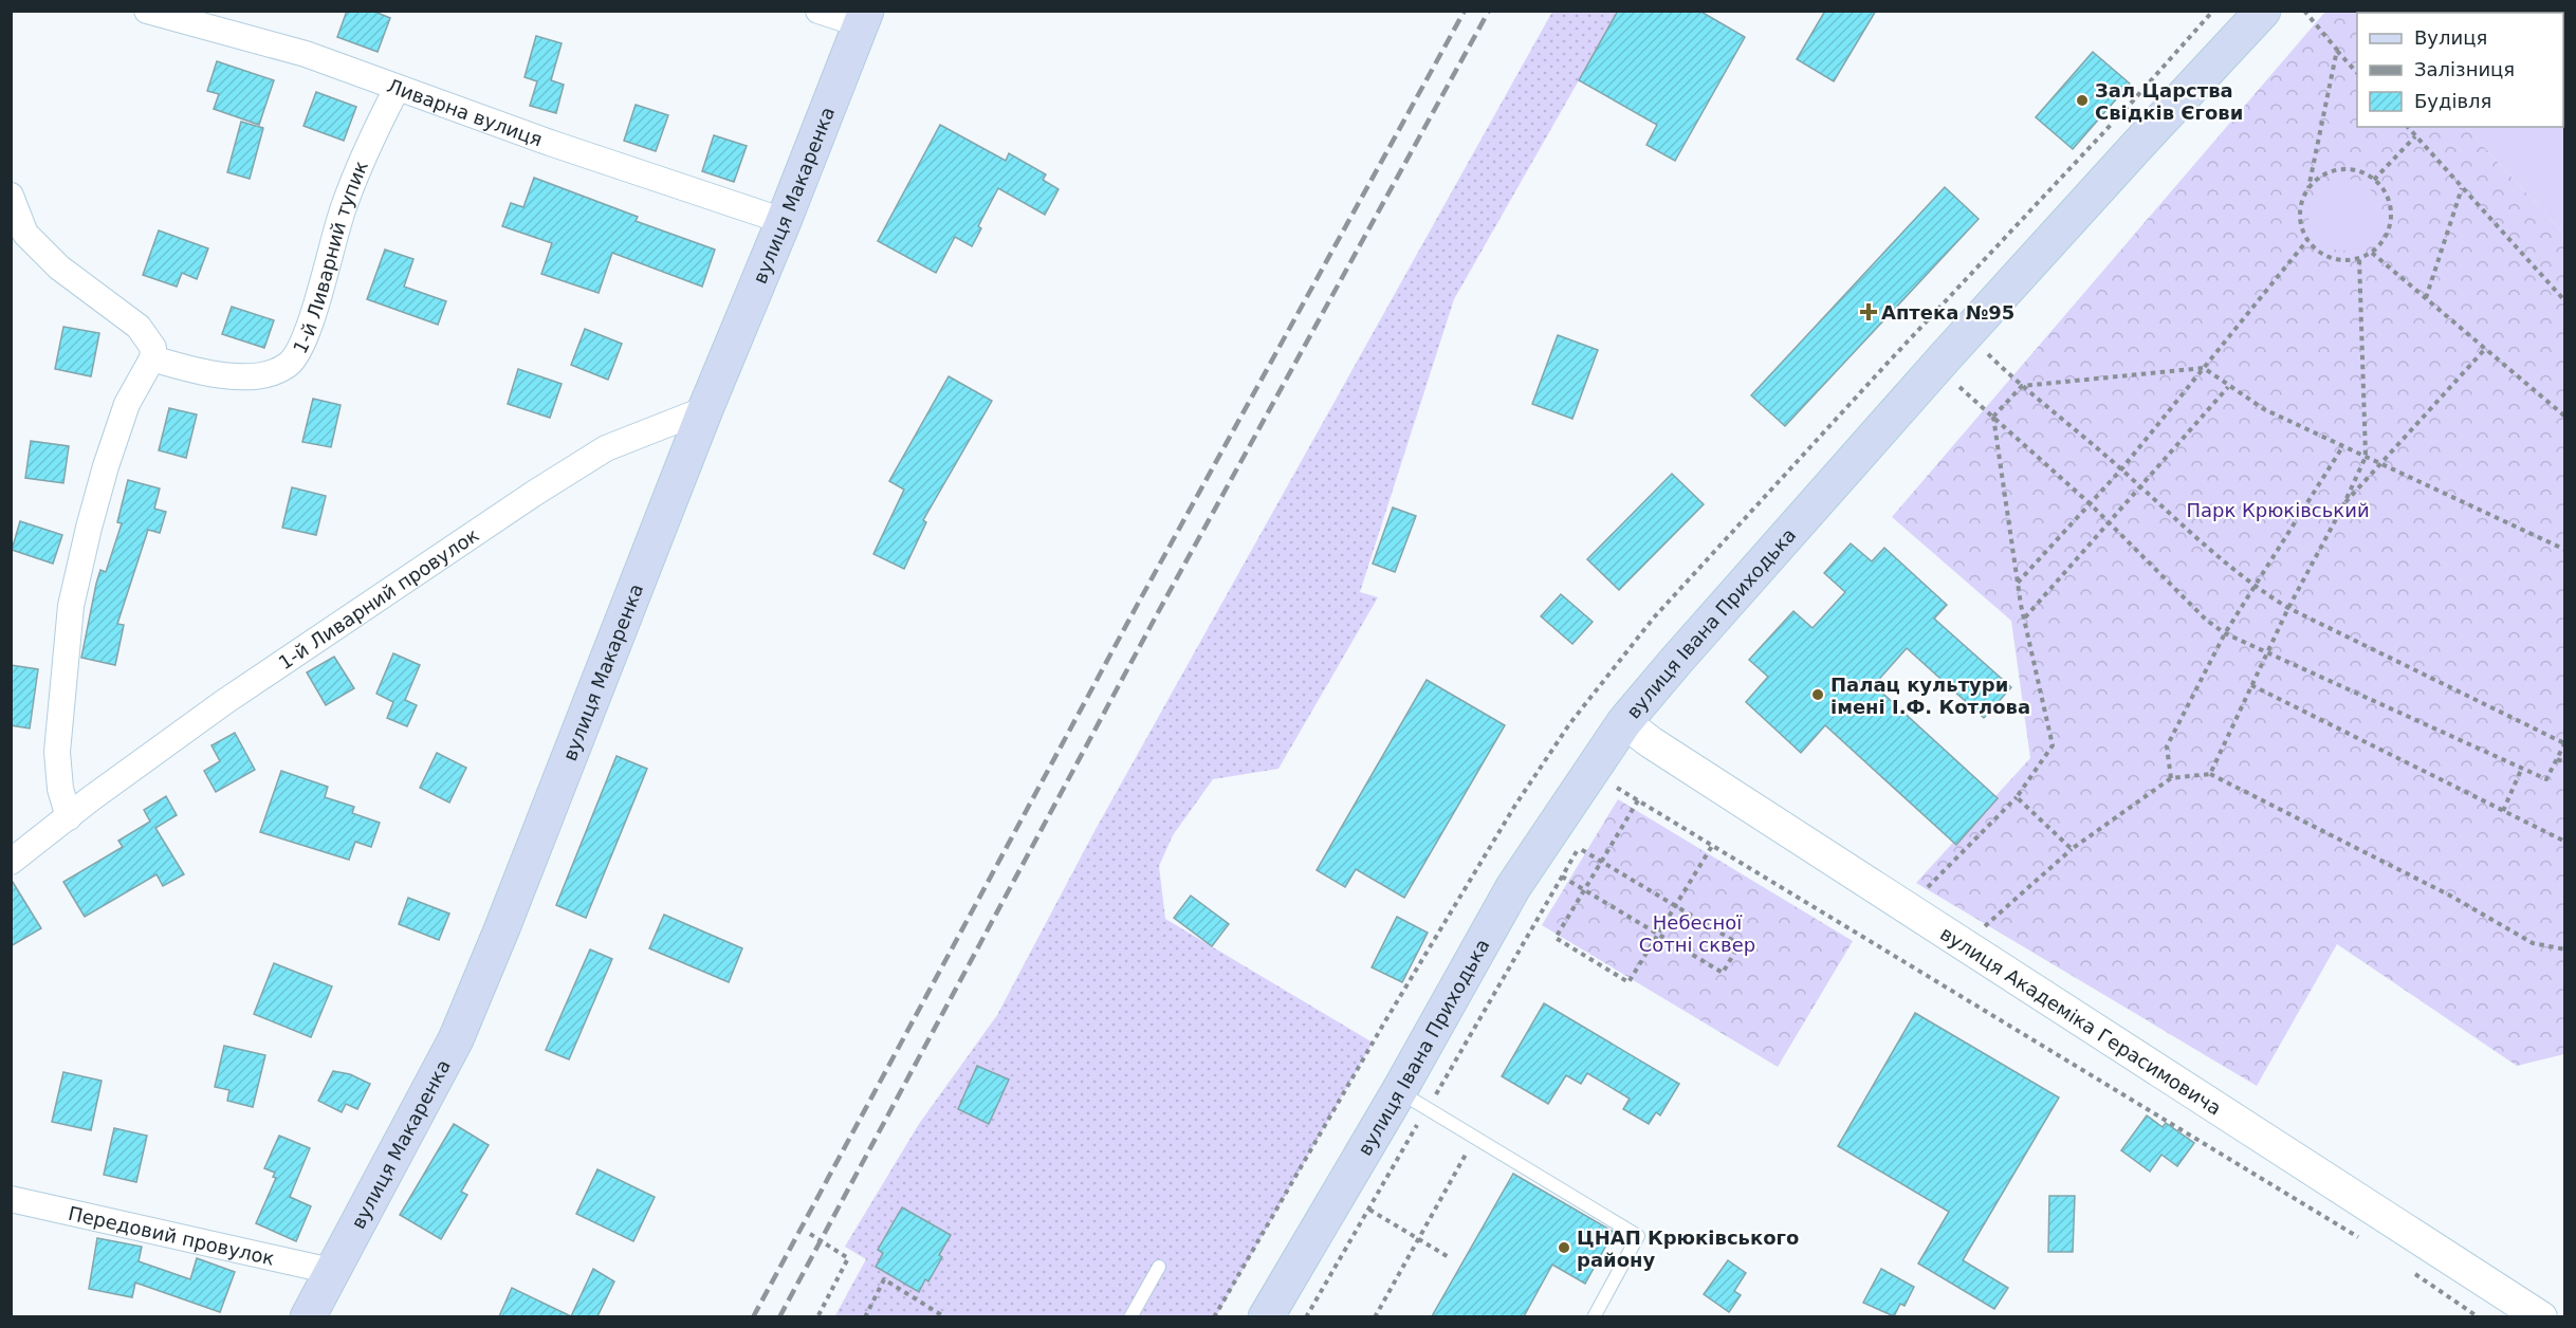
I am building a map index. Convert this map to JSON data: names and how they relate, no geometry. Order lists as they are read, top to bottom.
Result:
{
  "streets": {
    "main road": ["вулиця Макаренка", "вулиця Івана Приходька"],
    "street": [
      "Ливарна вулиця",
      "1-й Ливарний тупик",
      "1-й Ливарний провулок",
      "вулиця Академіка Герасимовича",
      "Передовий провулок"
    ]
  },
  "crossings": [
    ["Ливарна вулиця", "вулиця Макаренка"],
    ["Ливарна вулиця", "1-й Ливарний тупик"],
    ["вулиця Макаренка", "1-й Ливарний провулок"],
    ["вулиця Макаренка", "Передовий провулок"],
    ["вулиця Івана Приходька", "вулиця Академіка Герасимовича"]
  ],
  "parks": ["Парк Крюківський", "Небесної Сотні сквер"],
  "places": {
    "other": ["Зал Царства Свідків Єгови", "Палац культури імені І.Ф. Котлова", "ЦНАП Крюківського району"],
    "health": ["Аптека №95"]
  },
  "legend": ["Вулиця", "Залізниця", "Будівля"]
}
